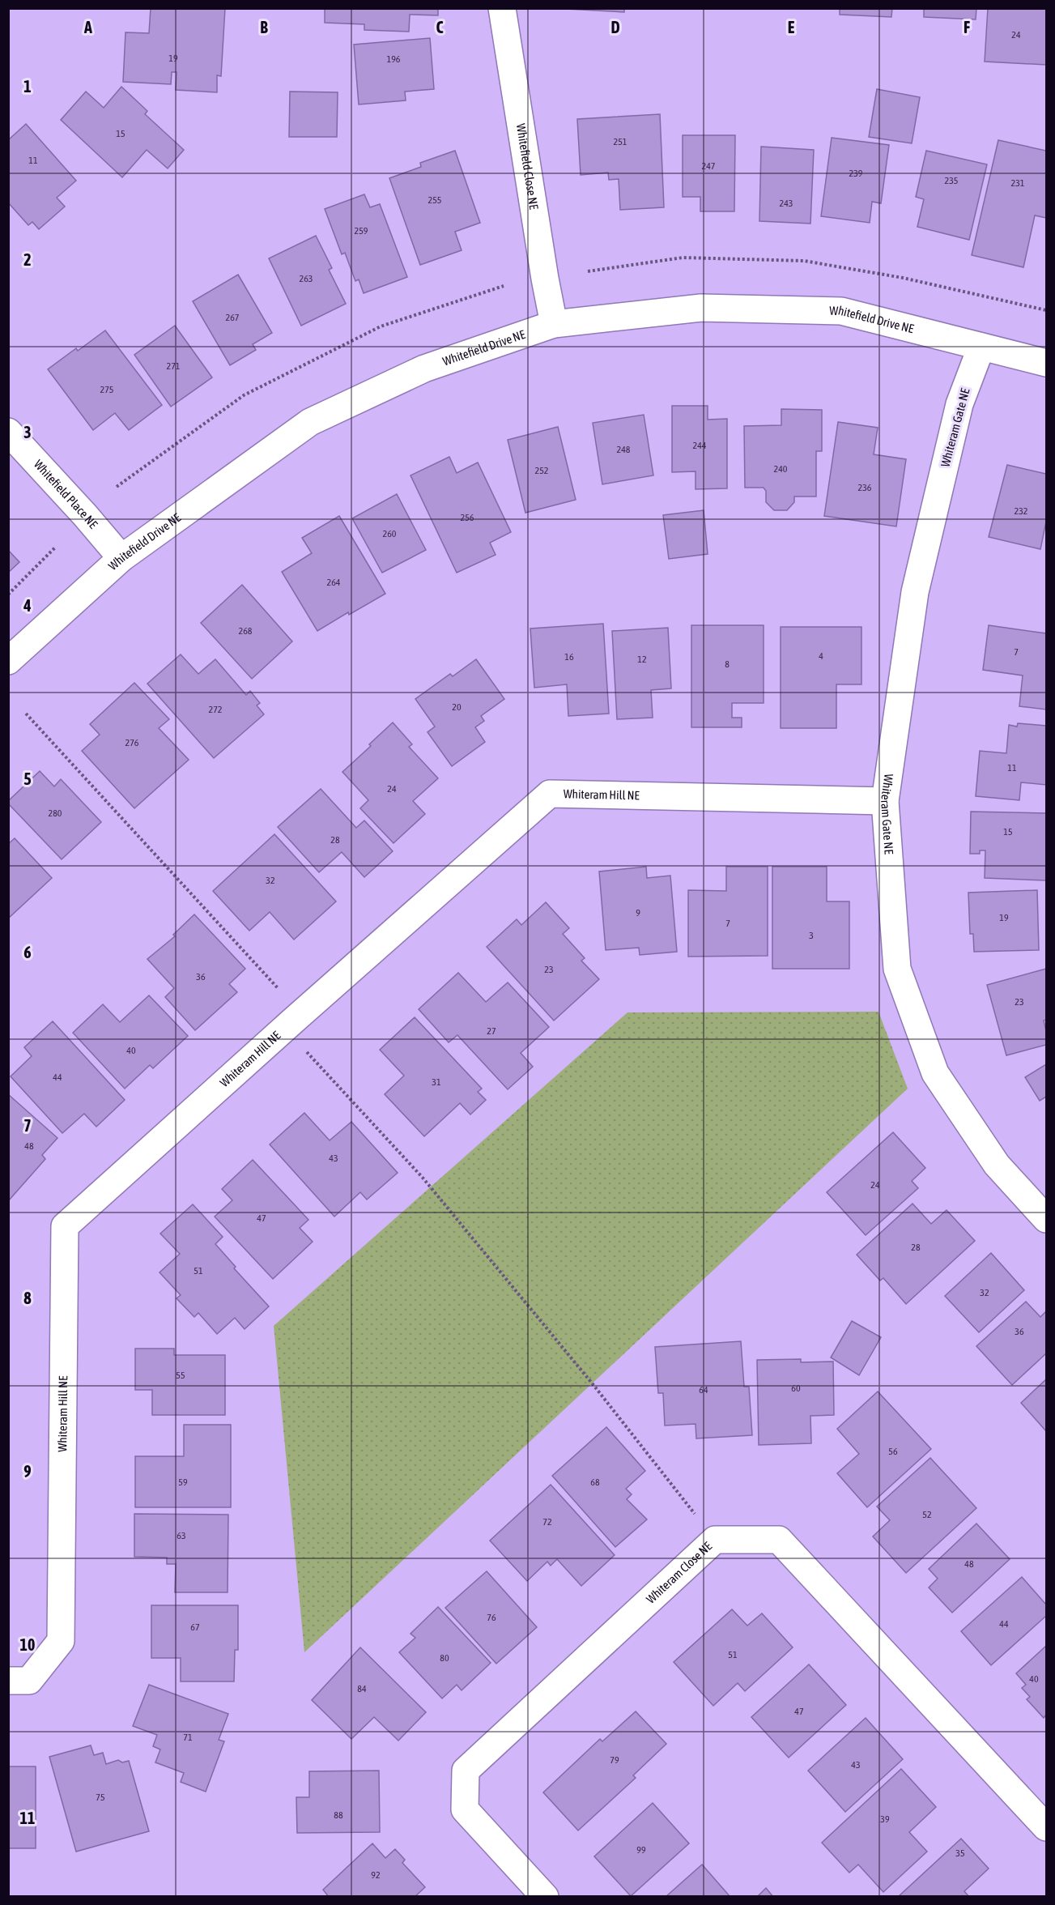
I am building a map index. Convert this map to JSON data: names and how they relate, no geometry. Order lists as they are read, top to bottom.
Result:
{
  "streets": {
    "street": [
      "Whitefield Close NE",
      "Whitefield Drive NE",
      "Whiteram Gate NE",
      "Whitefield Place NE",
      "Whiteram Hill NE",
      "Whiteram Close NE"
    ]
  },
  "crossings": [
    ["Whitefield Close NE", "Whitefield Drive NE"],
    ["Whitefield Drive NE", "Whiteram Gate NE"],
    ["Whitefield Drive NE", "Whitefield Place NE"],
    ["Whiteram Gate NE", "Whiteram Hill NE"]
  ],
  "house_numbers": [
    "24",
    "19",
    "196",
    "15",
    "251",
    "11",
    "247",
    "239",
    "235",
    "231",
    "255",
    "243",
    "259",
    "263",
    "267",
    "271",
    "275",
    "244",
    "248",
    "240",
    "252",
    "236",
    "232",
    "256",
    "260",
    "264",
    "268",
    "7",
    "4",
    "16",
    "12",
    "8",
    "20",
    "272",
    "276",
    "11",
    "24",
    "280",
    "15",
    "28",
    "32",
    "9",
    "19",
    "7",
    "3",
    "23",
    "36",
    "23",
    "27",
    "40",
    "44",
    "31",
    "48",
    "43",
    "24",
    "47",
    "28",
    "51",
    "32",
    "36",
    "55",
    "60",
    "64",
    "56",
    "59",
    "68",
    "52",
    "72",
    "63",
    "48",
    "76",
    "44",
    "67",
    "51",
    "80",
    "40",
    "84",
    "47",
    "71",
    "79",
    "43",
    "75",
    "88",
    "39",
    "99",
    "35",
    "92"
  ],
  "grid": {
    "columns": [
      "A",
      "B",
      "C",
      "D",
      "E",
      "F"
    ],
    "rows": [
      "1",
      "2",
      "3",
      "4",
      "5",
      "6",
      "7",
      "8",
      "9",
      "10",
      "11"
    ]
  }
}
